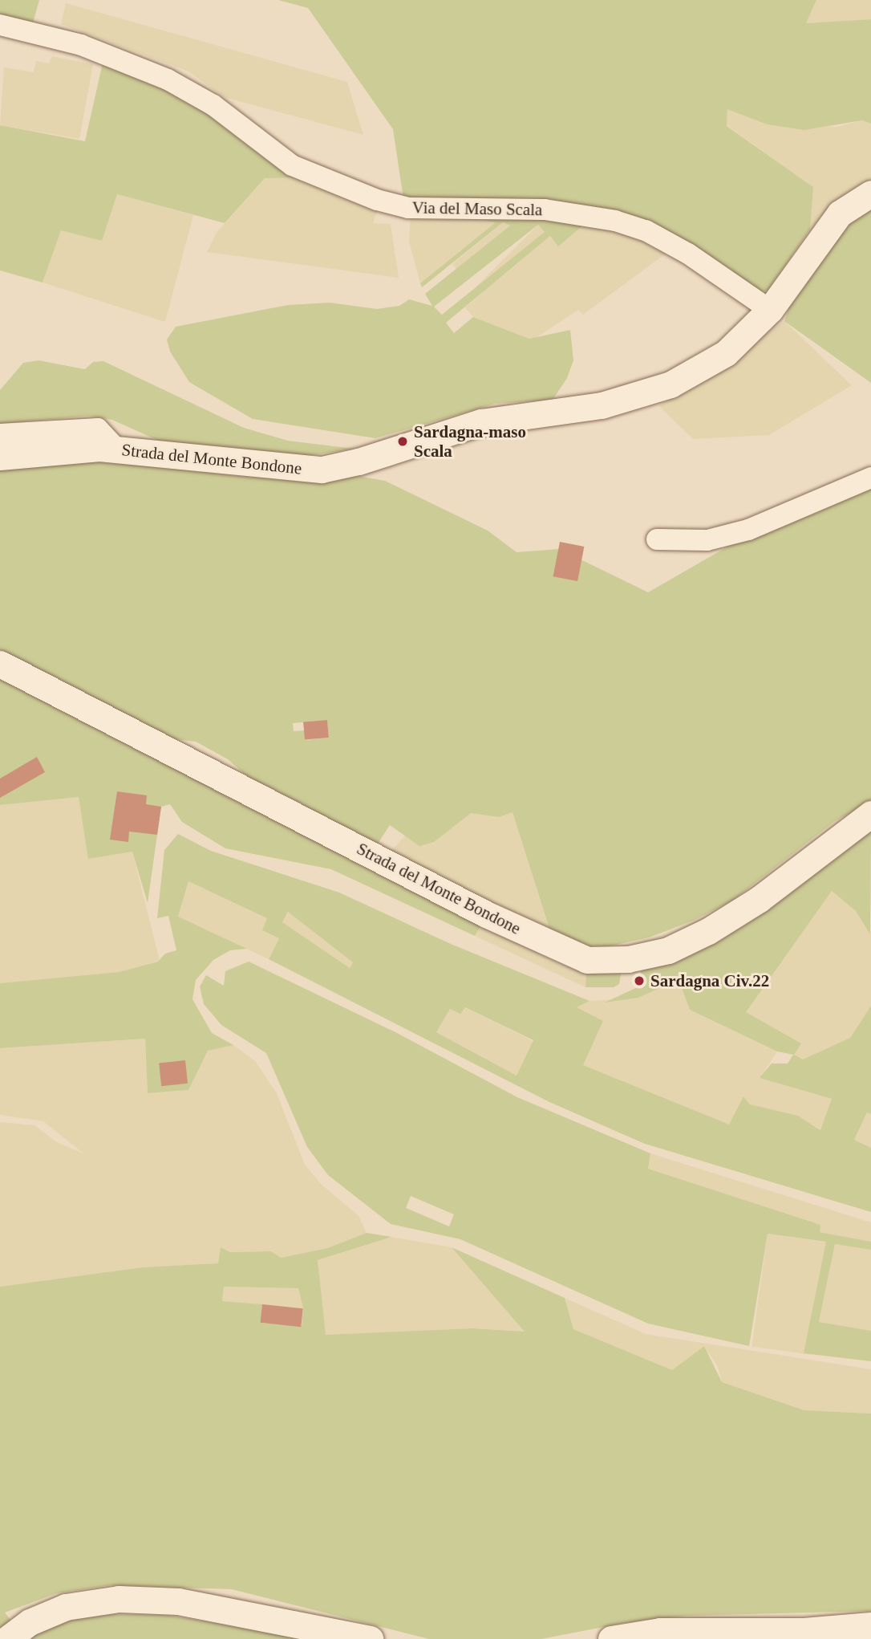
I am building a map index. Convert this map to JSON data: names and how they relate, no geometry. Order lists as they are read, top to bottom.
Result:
{
  "streets": {
    "street": ["Via del Maso Scala", "Strada del Monte Bondone"]
  },
  "crossings": [
    ["Via del Maso Scala", "Strada del Monte Bondone"]
  ],
  "places": ["Sardagna-maso Scala", "Sardagna Civ.22"]
}
